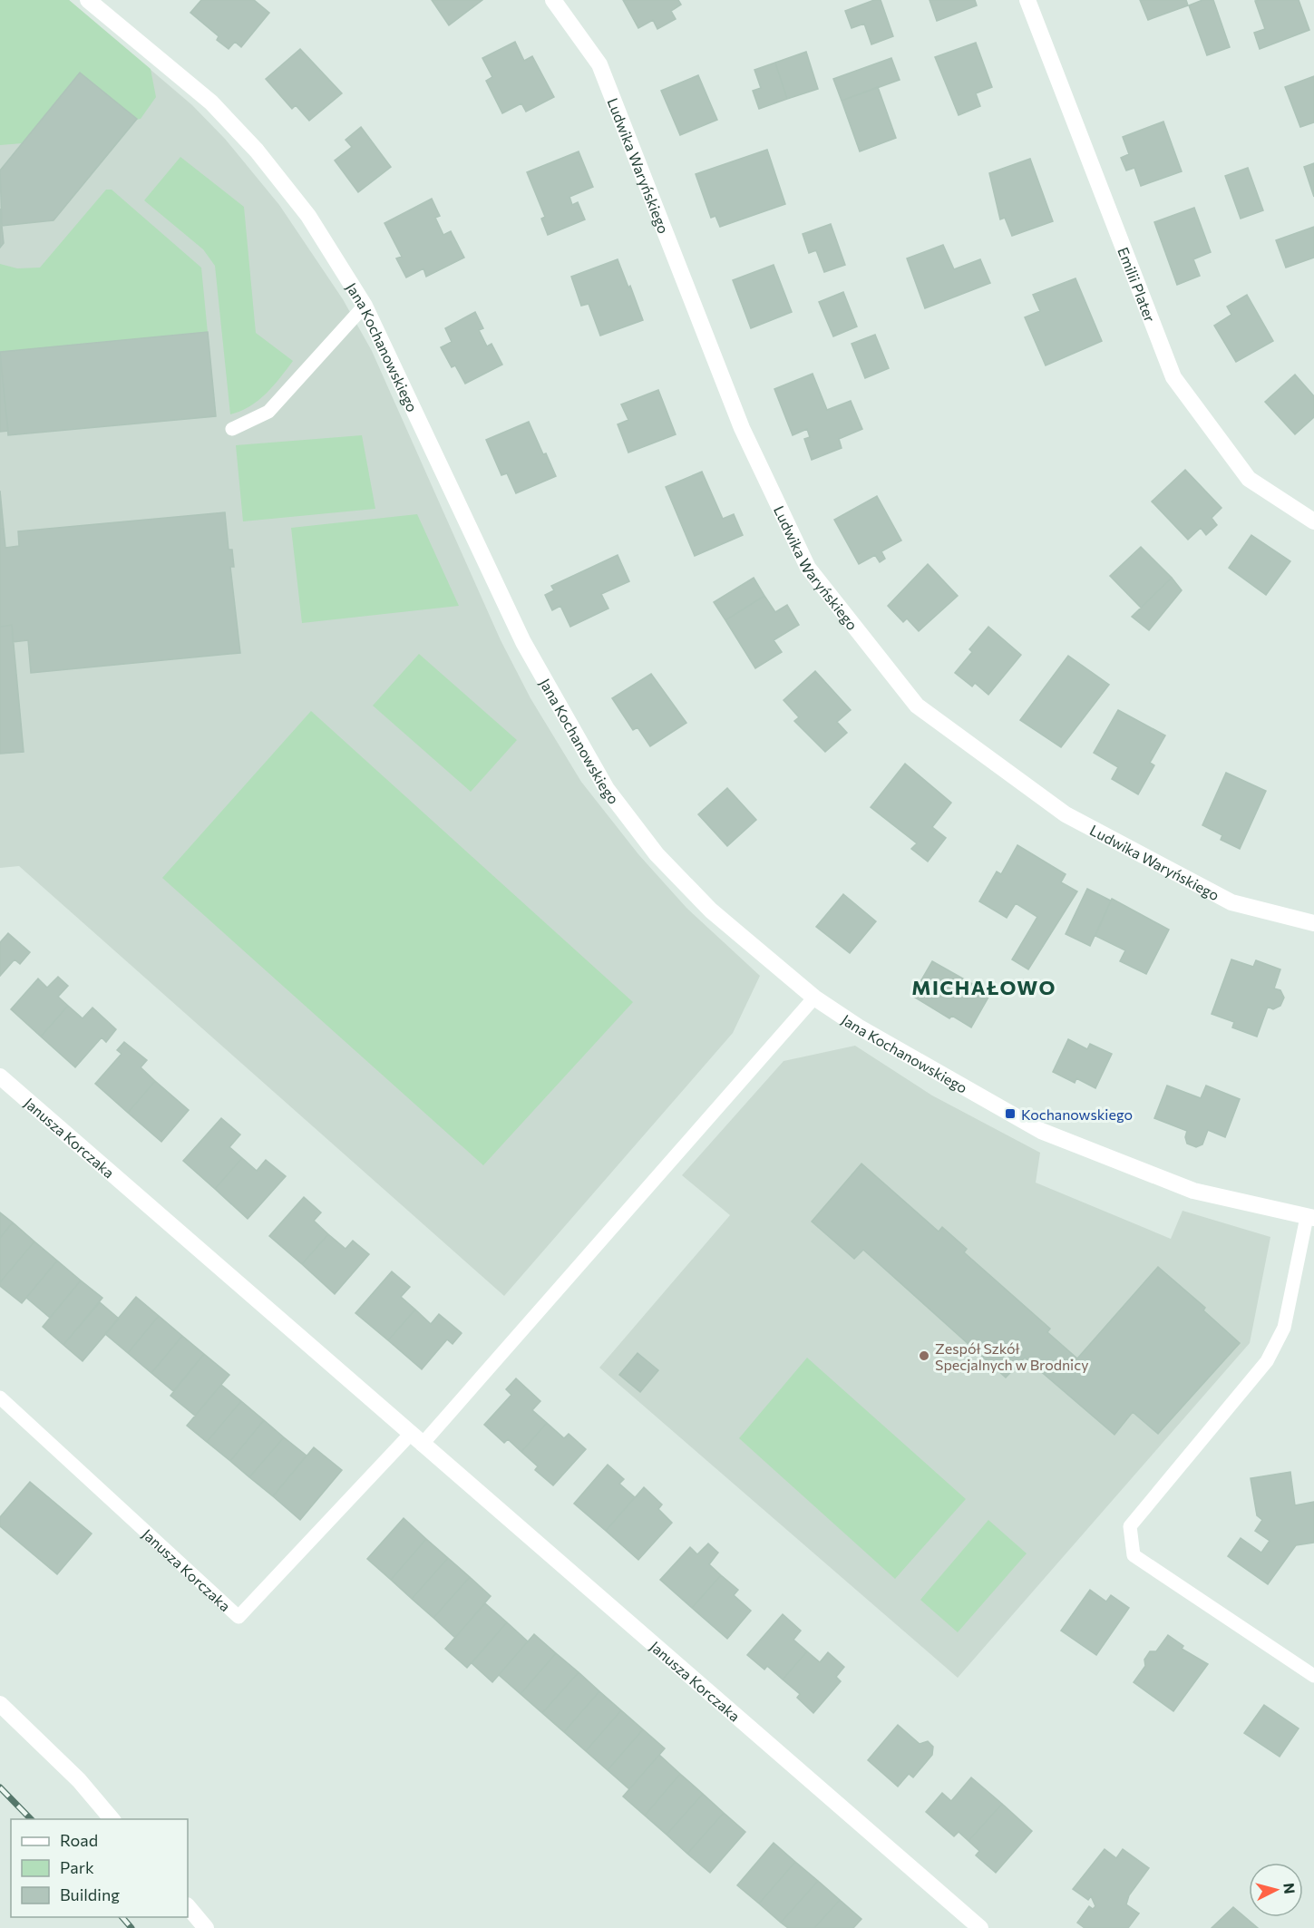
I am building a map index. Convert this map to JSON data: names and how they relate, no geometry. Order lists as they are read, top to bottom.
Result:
{
  "streets": {
    "street": [
      "Ludwika Waryńskiego",
      "Emilii Plater",
      "Jana Kochanowskiego",
      "Janusza Korczaka"
    ]
  },
  "districts": ["MICHAŁOWO"],
  "places": {
    "transit": ["Kochanowskiego"],
    "other": ["Zespół Szkół Specjalnych w Brodnicy"]
  },
  "legend": ["Road", "Park", "Building"],
  "north": "right"
}
